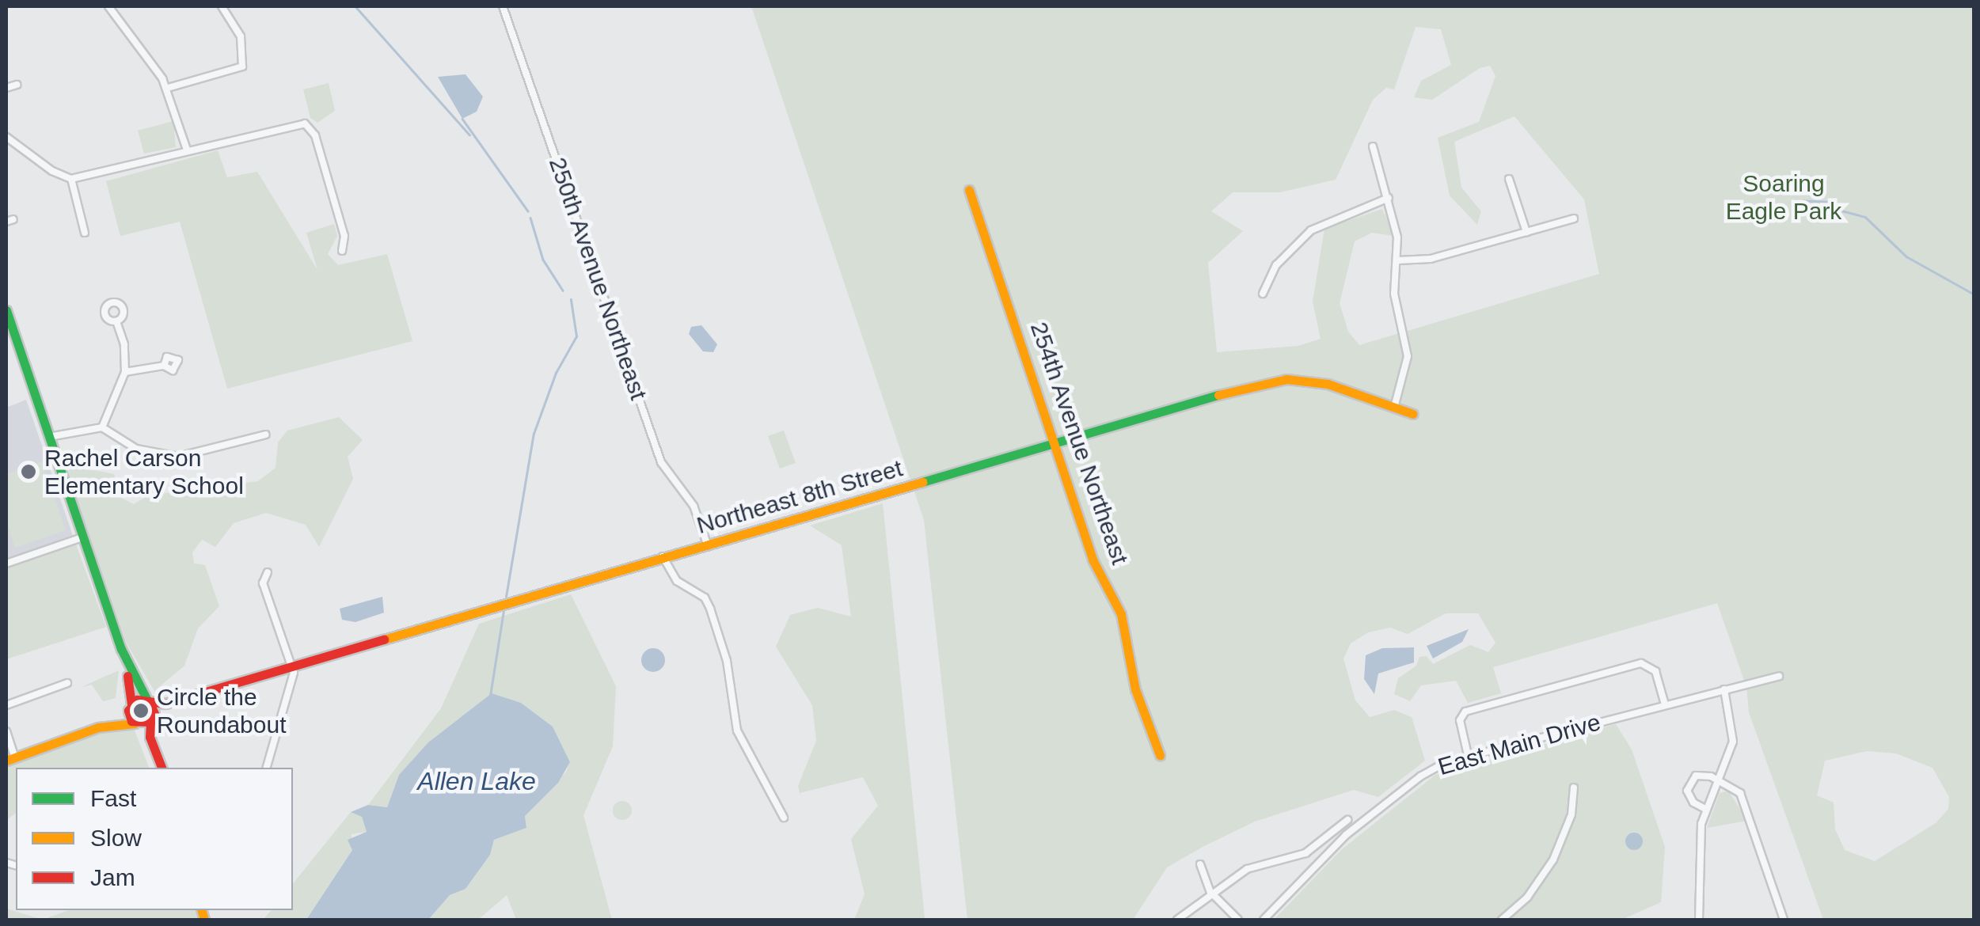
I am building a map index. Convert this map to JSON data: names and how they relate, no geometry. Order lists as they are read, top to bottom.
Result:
{
  "streets": {
    "street": [
      "250th Avenue Northeast",
      "254th Avenue Northeast",
      "Northeast 8th Street",
      "East Main Drive"
    ]
  },
  "crossings": [
    ["250th Avenue Northeast", "Northeast 8th Street"],
    ["254th Avenue Northeast", "Northeast 8th Street"]
  ],
  "water": ["Allen Lake"],
  "parks": ["Soaring Eagle Park"],
  "places": ["Rachel Carson Elementary School", "Circle the Roundabout"],
  "legend": ["Fast", "Slow", "Jam"]
}
